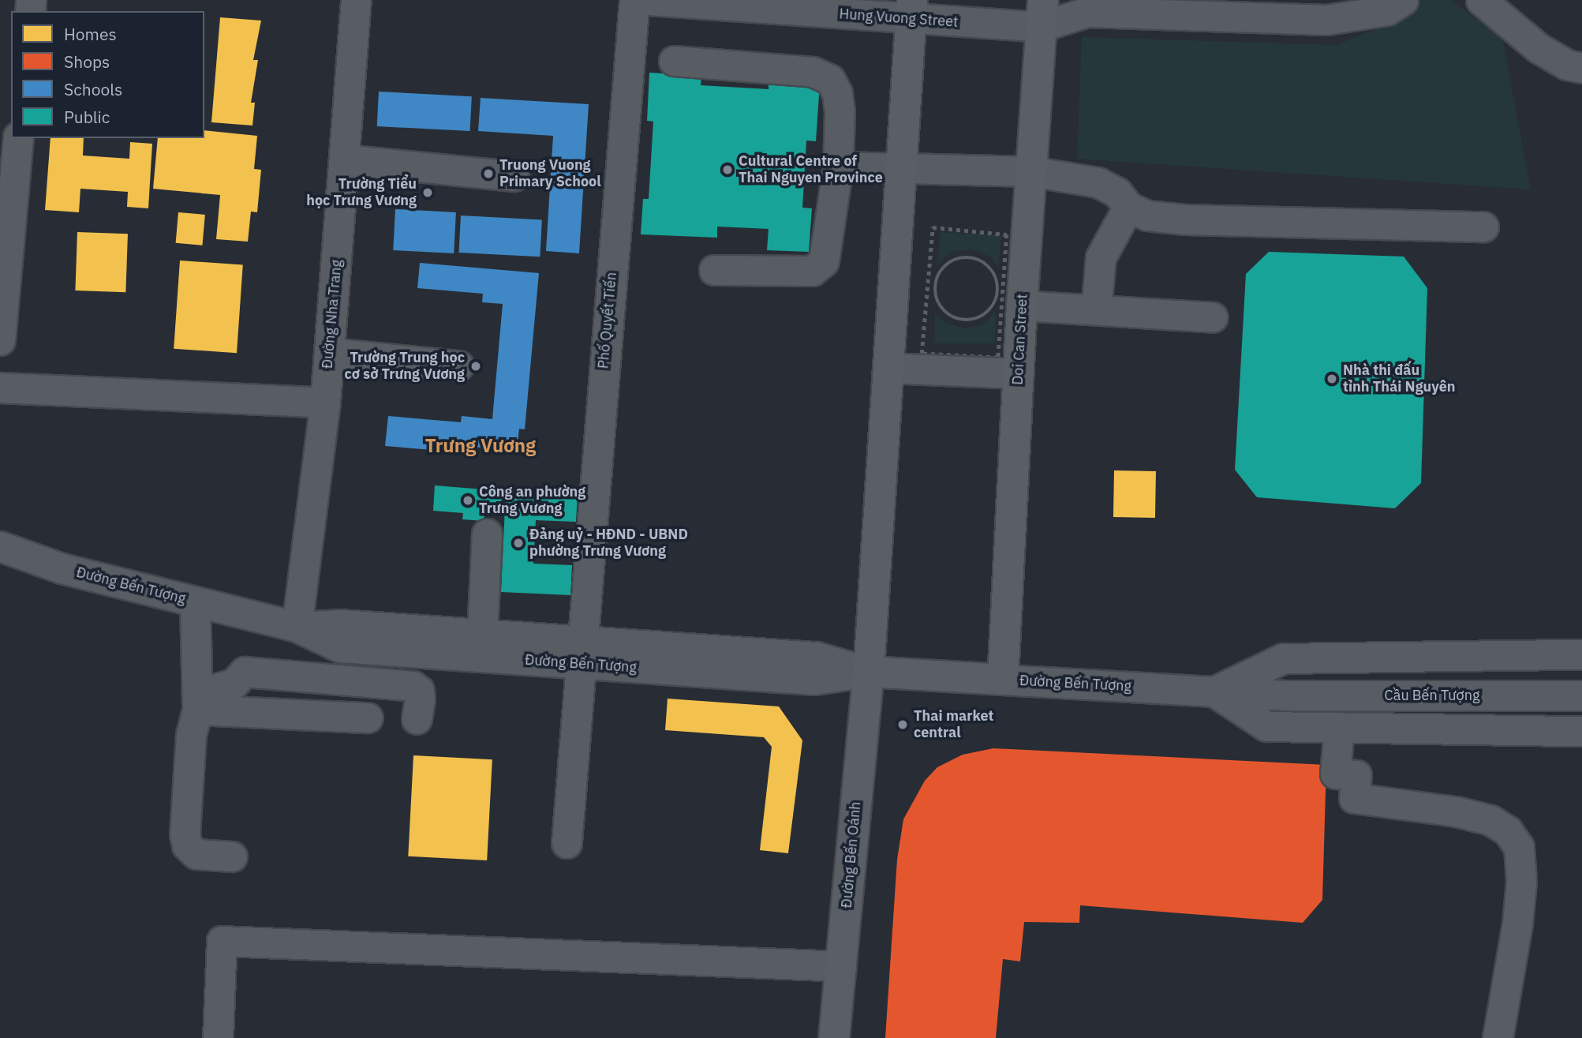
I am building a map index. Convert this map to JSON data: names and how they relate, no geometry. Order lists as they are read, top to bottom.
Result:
{
  "streets": {
    "main road": ["Doi Can Street", "Đường Bến Tượng", "Đường Bến Oánh"],
    "street": [
      "Hung Vuong Street",
      "Đường Nha Trang",
      "Phố Quyết Tiến",
      "Cầu Bến Tượng"
    ]
  },
  "crossings": [
    ["Hung Vuong Street", "Doi Can Street"],
    ["Đường Nha Trang", "Đường Bến Tượng"],
    ["Phố Quyết Tiến", "Đường Bến Tượng"],
    ["Doi Can Street", "Đường Bến Tượng"],
    ["Đường Bến Tượng", "Cầu Bến Tượng"],
    ["Đường Bến Tượng", "Đường Bến Oánh"]
  ],
  "districts": ["Trưng Vương"],
  "places": [
    "Cultural Centre of Thai Nguyen Province",
    "Truong Vuong Primary School",
    "Trường Tiểu học Trưng Vương",
    "Trường Trung học cơ sở Trưng Vương",
    "Nhà thi đấu tỉnh Thái Nguyên",
    "Công an phường Trưng Vương",
    "Đảng uỷ - HĐND - UBND phường Trưng Vương",
    "Thai market central"
  ],
  "legend": [
    "Homes",
    "Shops",
    "Schools",
    "Public"
  ]
}
